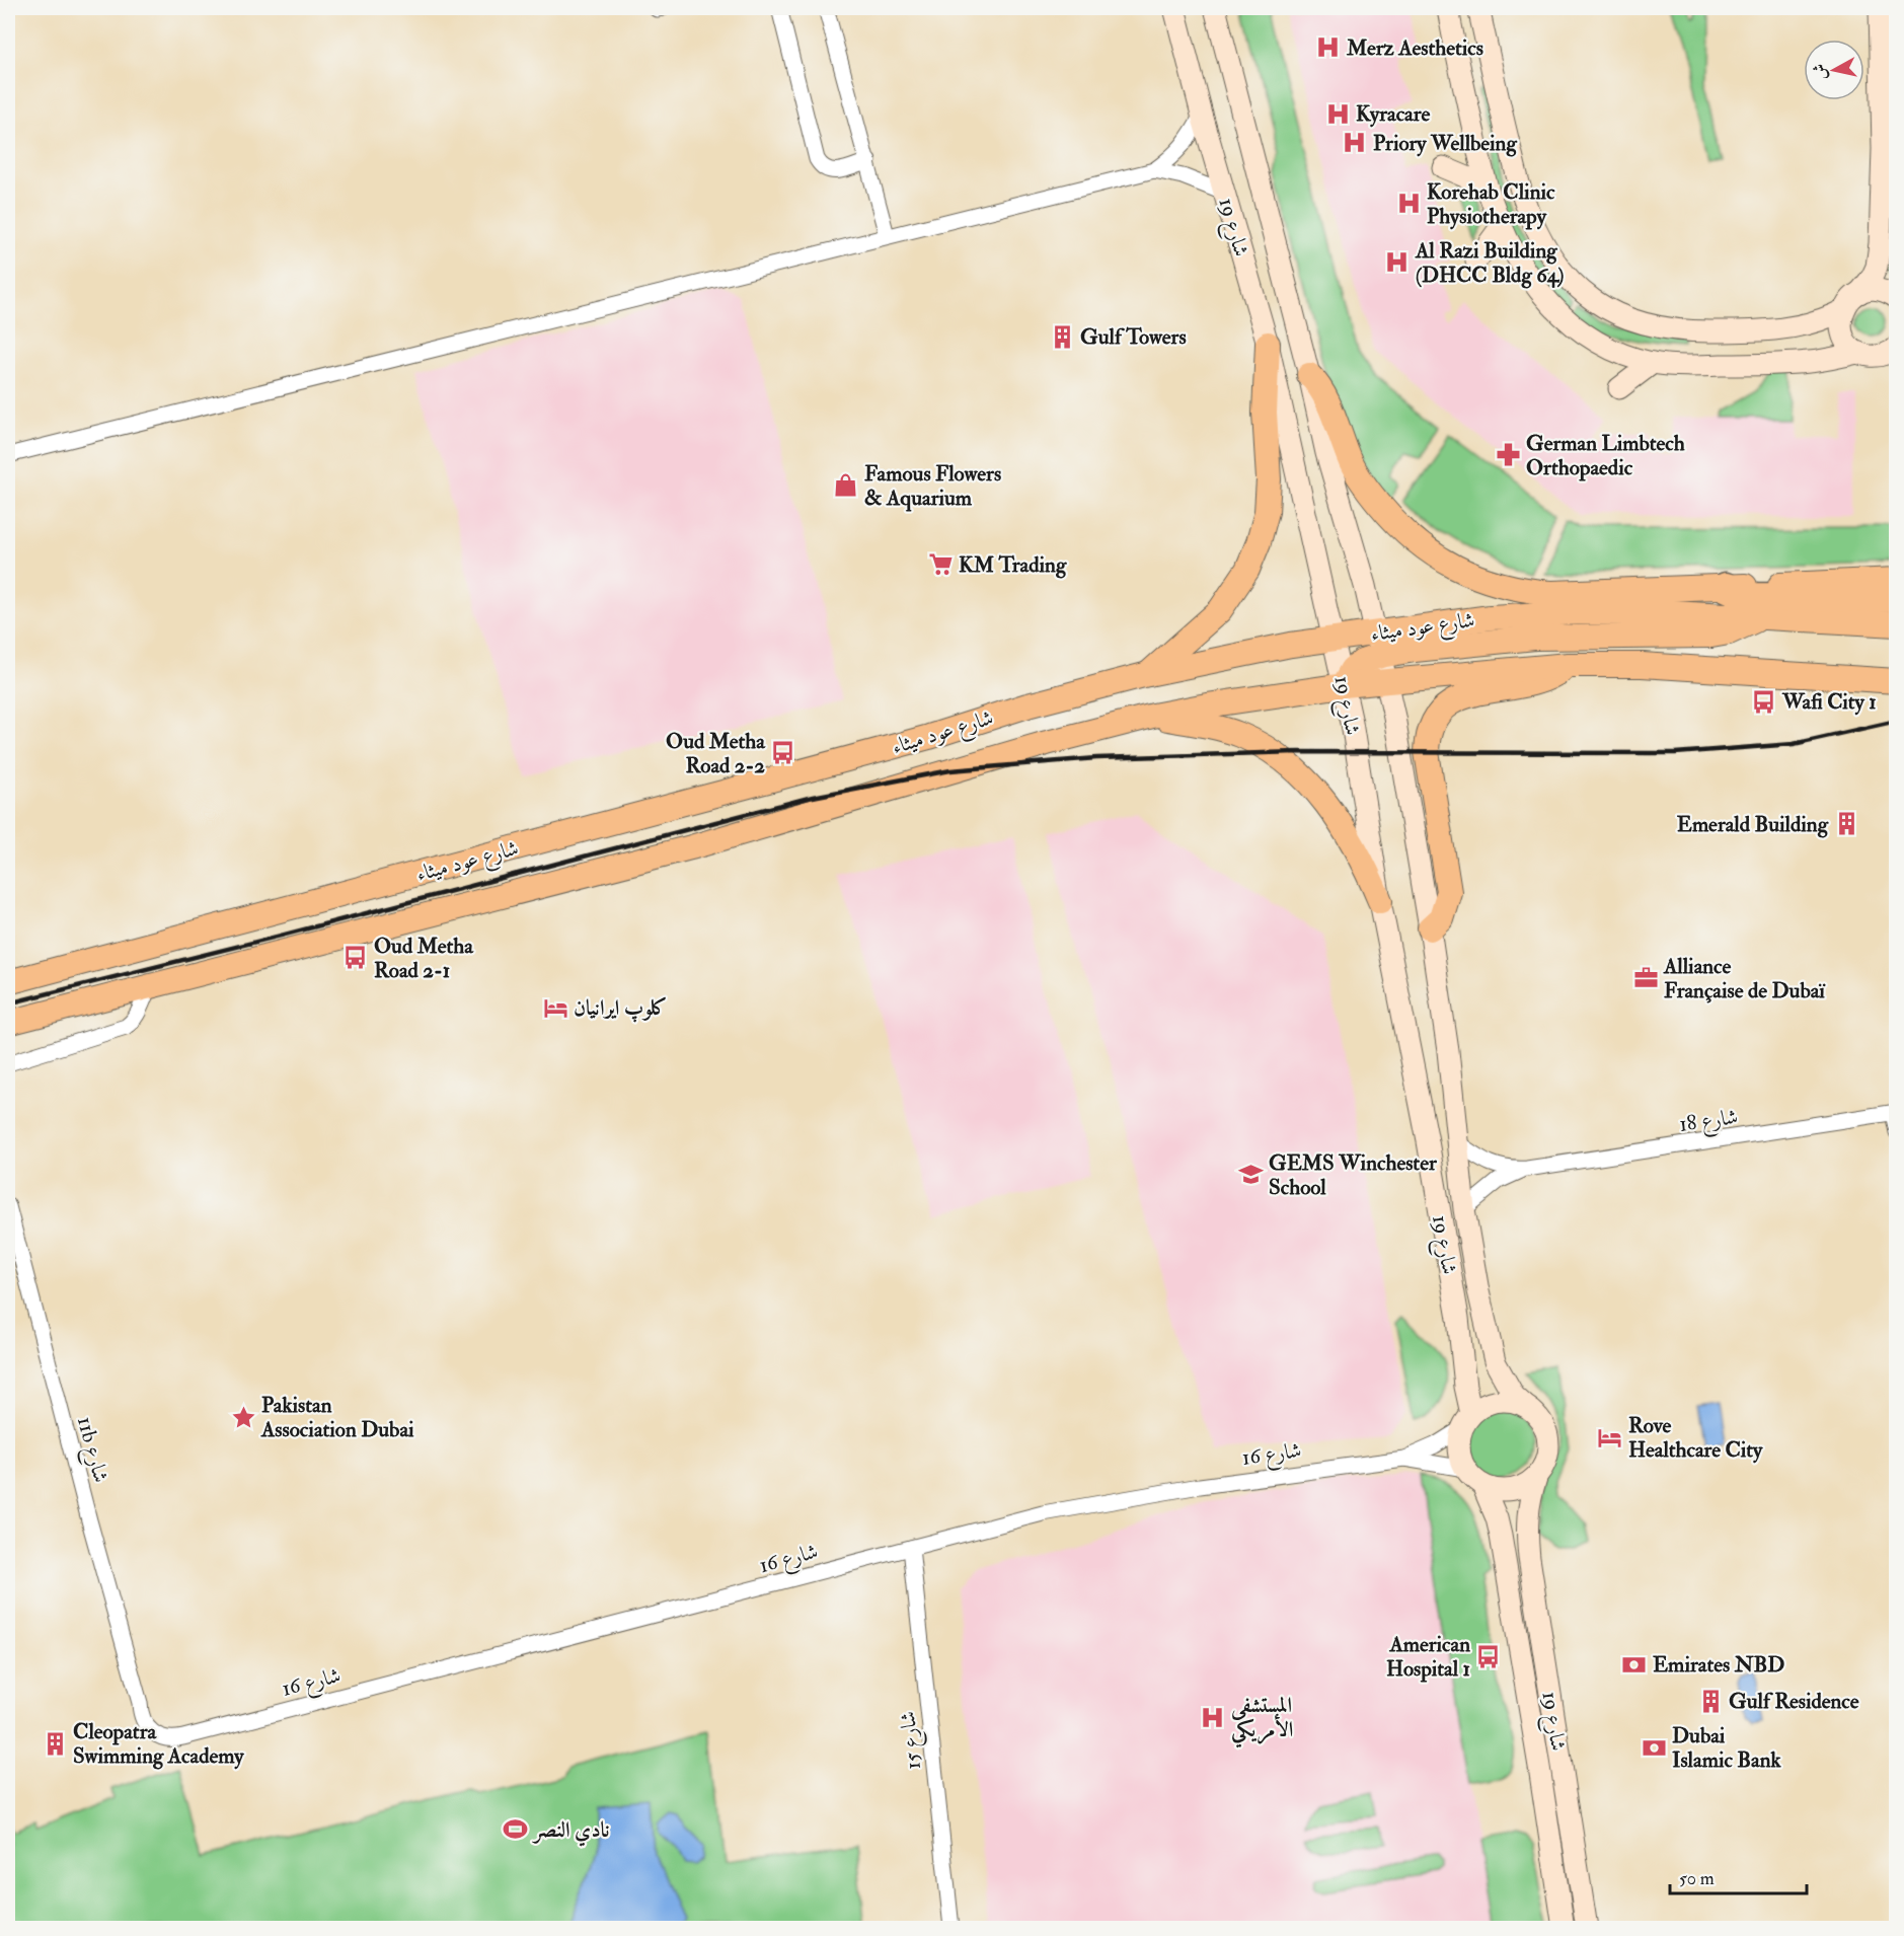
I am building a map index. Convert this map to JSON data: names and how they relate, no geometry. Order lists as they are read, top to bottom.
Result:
{
  "streets": {
    "main road": ["شارع 19", "شارع عود ميثاء"],
    "street": [
      "شارع 18",
      "11b شارع",
      "شارع 16",
      "شارع 15"
    ]
  },
  "crossings": [
    ["شارع 19", "شارع عود ميثاء"],
    ["شارع 19", "شارع 18"],
    ["شارع 19", "شارع 16"],
    ["11b شارع", "شارع 16"],
    ["شارع 16", "شارع 15"]
  ],
  "places": {
    "hospital": [
      "Merz Aesthetics",
      "Kyracare",
      "Priory Wellbeing",
      "Korehab Clinic Physiotherapy",
      "Al Razi Building (DHCC Bldg 64)",
      "المستشفى الأمريكي"
    ],
    "building": [
      "Gulf Towers",
      "Emerald Building",
      "Gulf Residence",
      "Cleopatra Swimming Academy"
    ],
    "pharmacy": ["German Limbtech Orthopaedic"],
    "shop": ["Famous Flowers & Aquarium"],
    "supermarket": ["KM Trading"],
    "bus stop": [
      "Wafi City 1",
      "Oud Metha Road 2-2",
      "Oud Metha Road 2-1",
      "American Hospital 1"
    ],
    "office": ["Alliance Française de Dubaï"],
    "hotel": ["كلوپ ايرانيان", "Rove Healthcare City"],
    "school or university": ["GEMS Winchester School"],
    "place": ["Pakistan Association Dubai"],
    "bank": ["Emirates NBD", "Dubai Islamic Bank"],
    "sports": ["نادي النصر"]
  },
  "scale_bar": "50 m",
  "north": "left"
}
